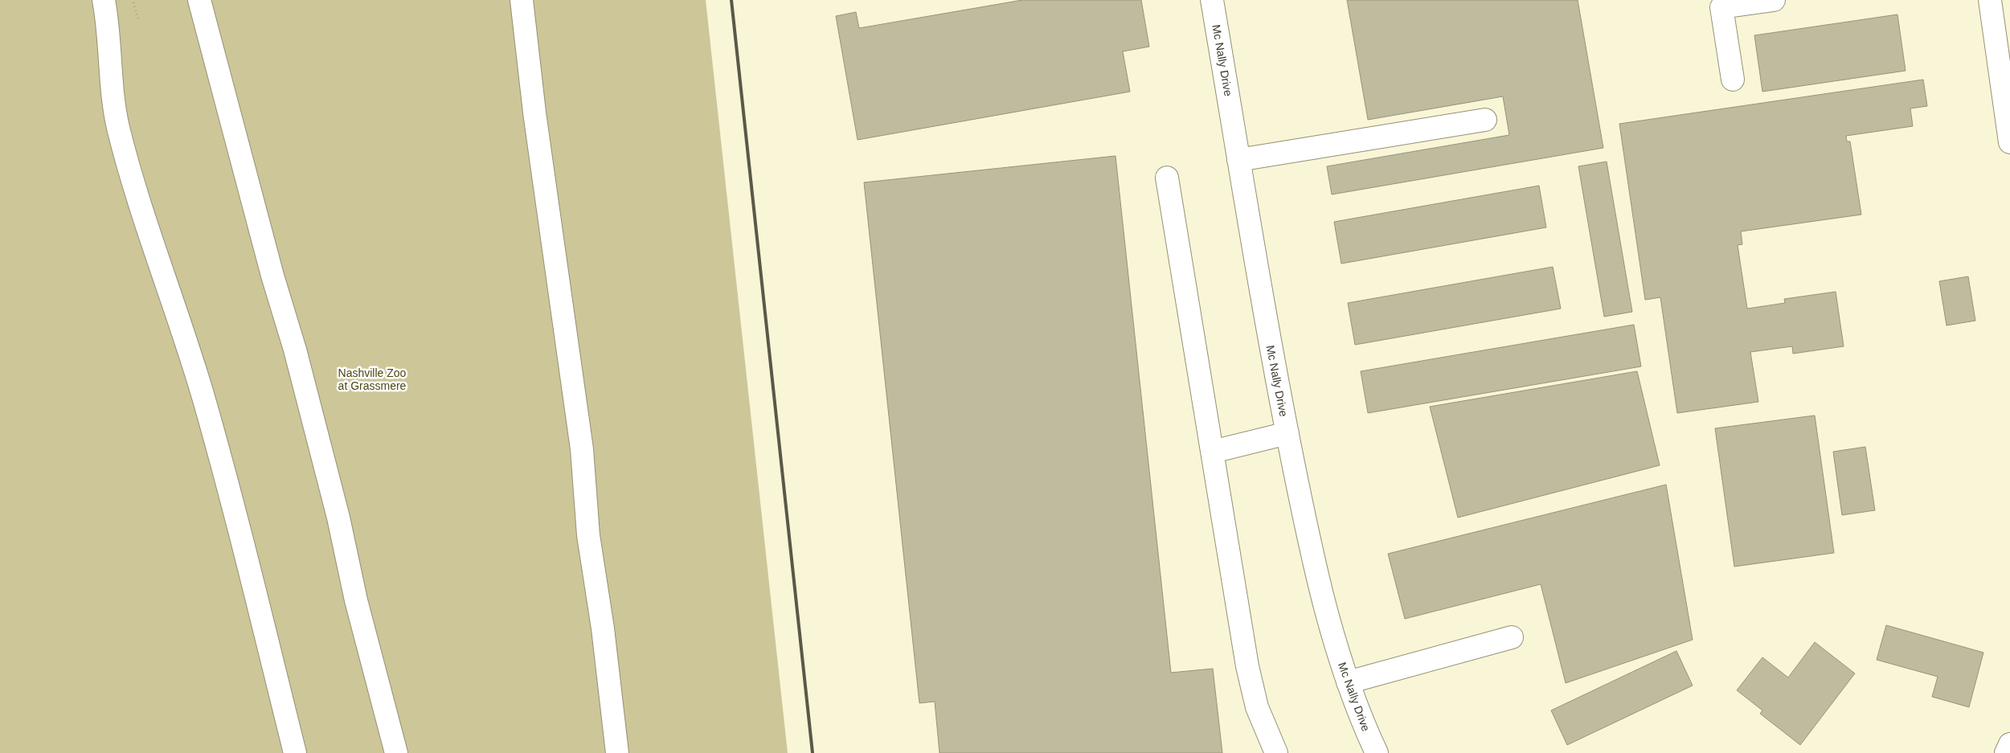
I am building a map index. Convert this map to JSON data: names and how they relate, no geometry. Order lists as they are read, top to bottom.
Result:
{
  "streets": {
    "street": ["Mc Nally Drive"]
  },
  "parks": ["Nashville Zoo at Grassmere"]
}
